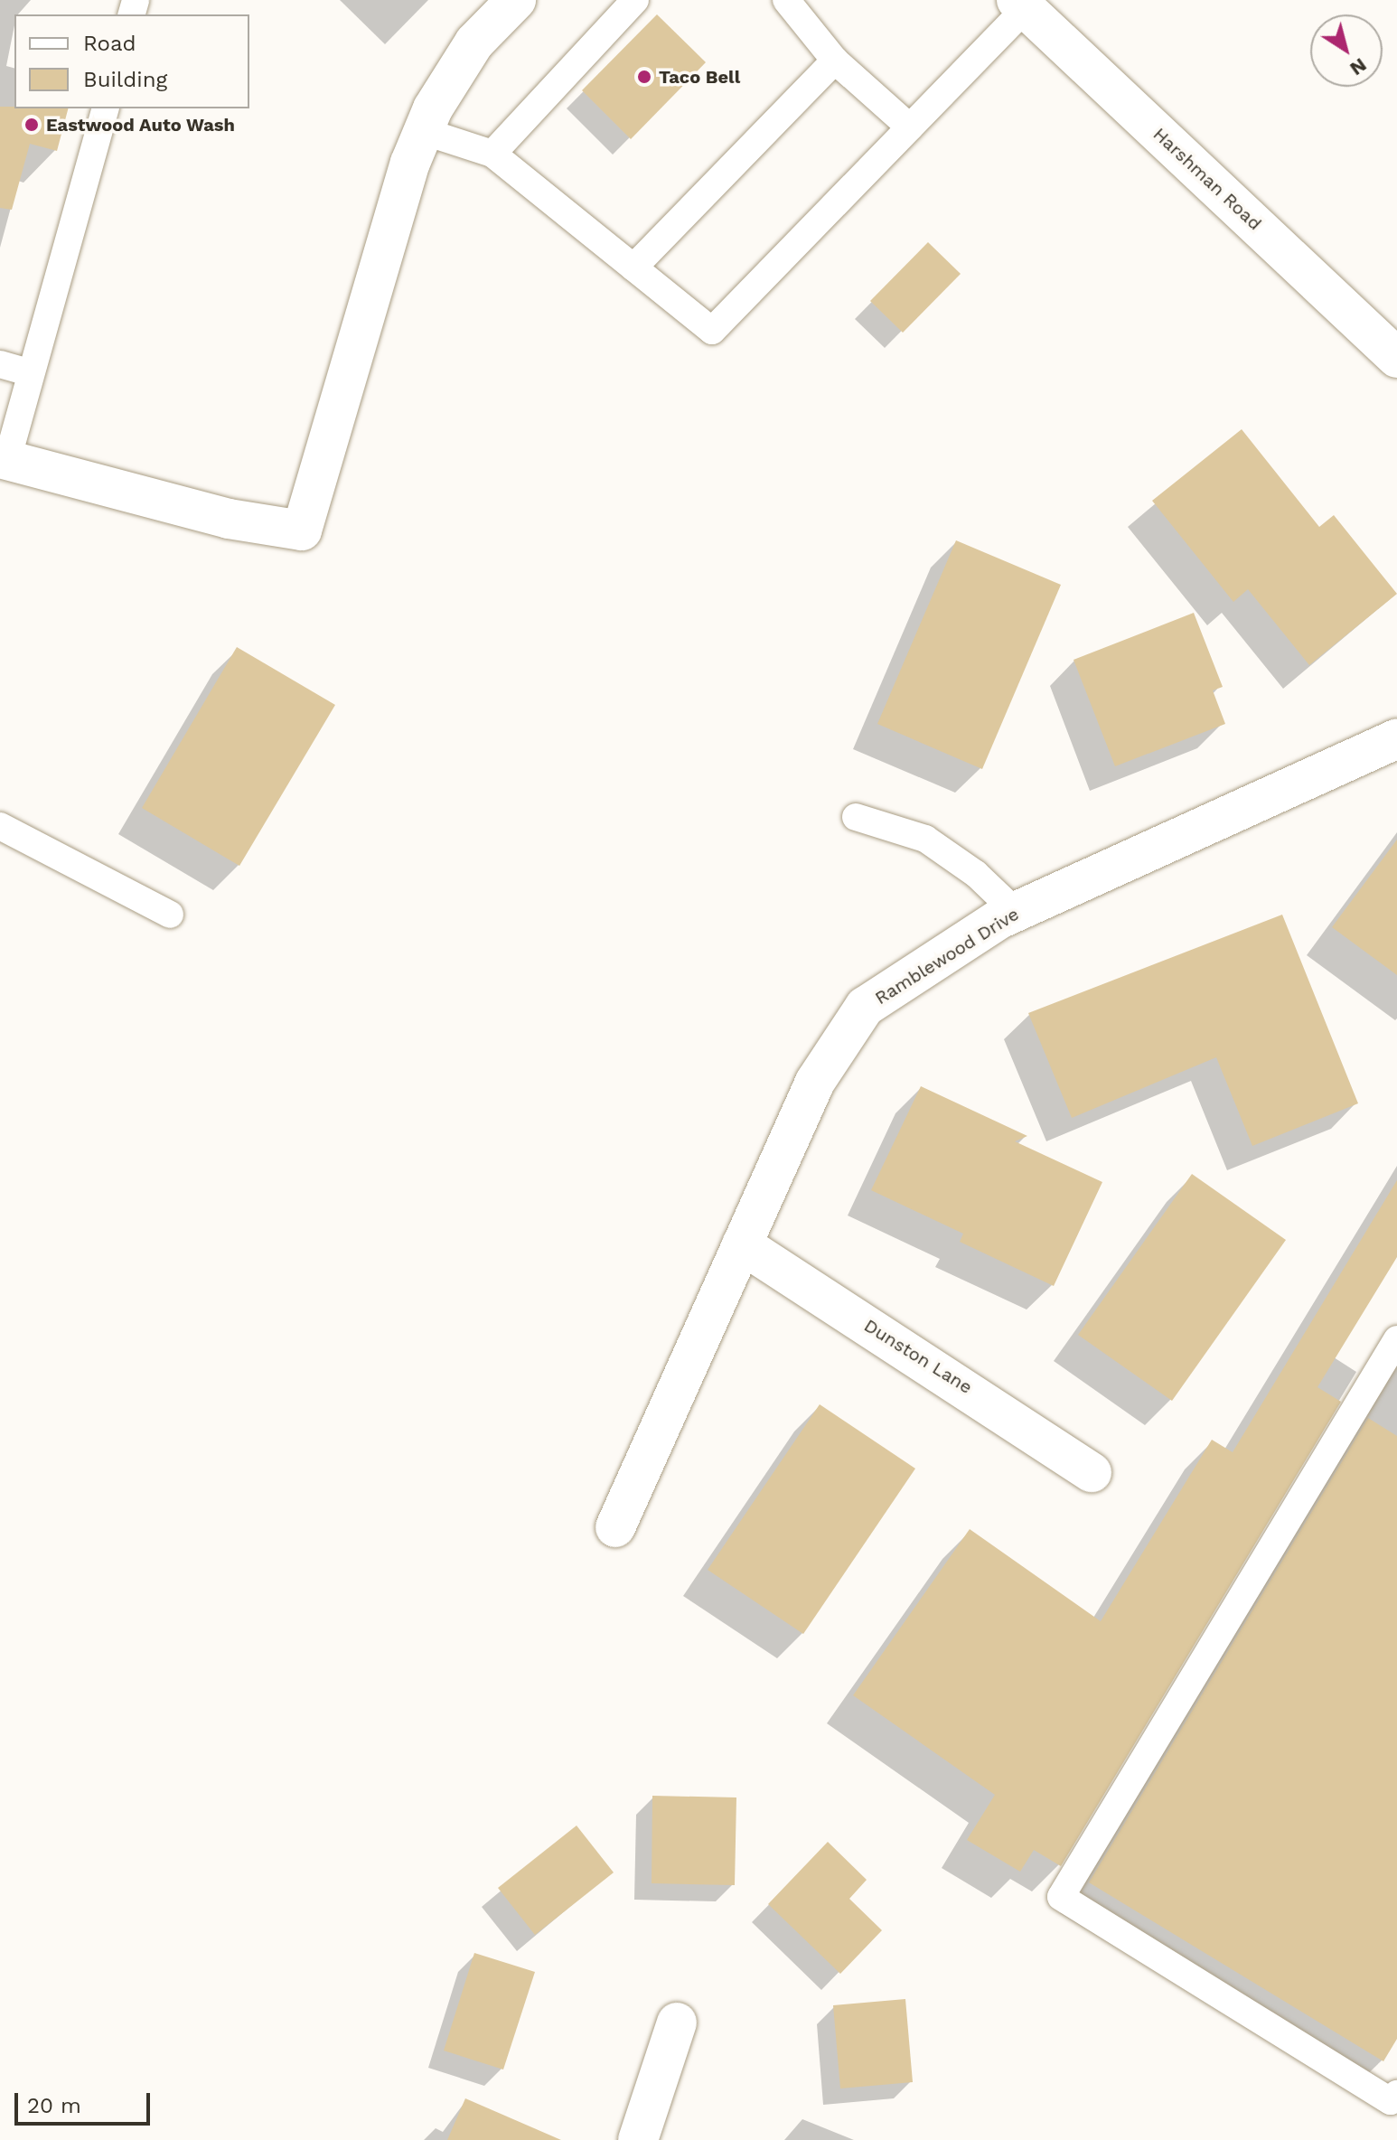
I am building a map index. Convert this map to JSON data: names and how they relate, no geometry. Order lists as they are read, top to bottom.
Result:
{
  "streets": {
    "street": ["Harshman Road", "Ramblewood Drive", "Dunston Lane"]
  },
  "crossings": [
    ["Ramblewood Drive", "Dunston Lane"]
  ],
  "places": ["Taco Bell", "Eastwood Auto Wash"],
  "legend": ["Road", "Building"],
  "scale_bar": "20 m",
  "north": "bottom right"
}
